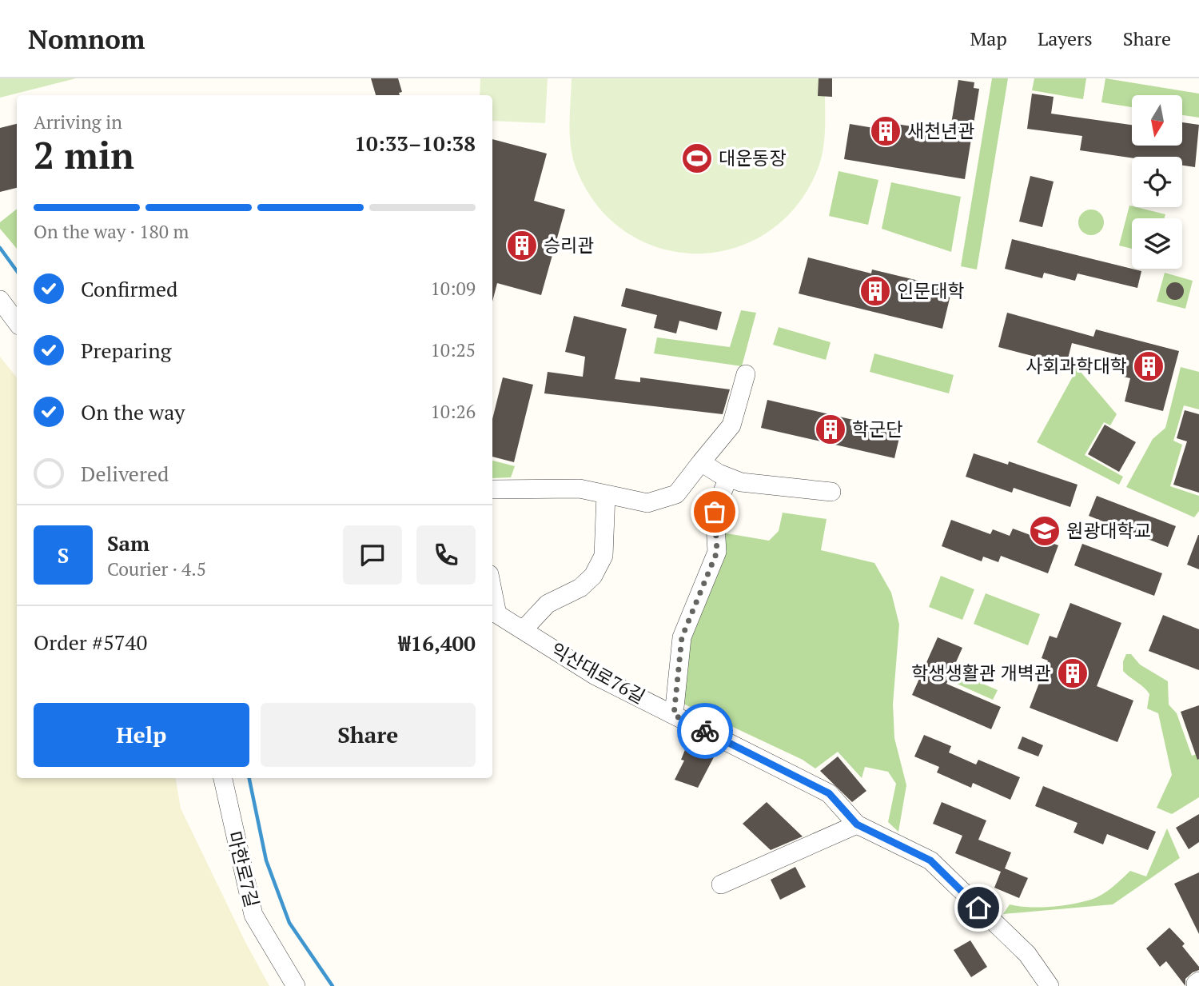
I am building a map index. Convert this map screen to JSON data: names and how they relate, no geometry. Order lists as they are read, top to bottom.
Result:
{
  "streets": {
    "street": ["익산대로76길", "마한로7길"]
  },
  "places": {
    "building": [
      "새천년관",
      "승리관",
      "인문대학",
      "사회과학대학",
      "학군단",
      "학생생활관 개벽관"
    ],
    "sports": ["대운동장"],
    "school or university": ["원광대학교"]
  },
  "north": "bottom",
  "page": {
    "header": "Nomnom",
    "nav": ["Map", "Layers", "Share"],
    "heading": ["2 min", "Arriving in", "10:33–10:38"],
    "panel": [
      "Sam",
      "Courier · 4.5",
      "Order #5740",
      "₩16,400"
    ],
    "bar": "On the way · 180 m",
    "list": [
      ["Confirmed", "10:09"],
      ["Preparing", "10:25"],
      ["On the way", "10:26"],
      "Delivered"
    ],
    "round": "S",
    "buttons": ["Help", "Share"]
  }
}
